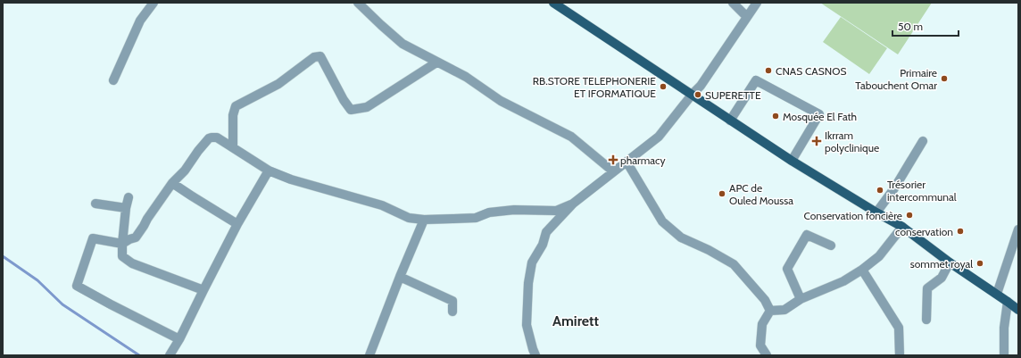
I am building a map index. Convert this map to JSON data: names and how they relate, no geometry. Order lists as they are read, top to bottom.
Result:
{
  "districts": ["Amirett"],
  "places": {
    "other": [
      "CNAS CASNOS",
      "Primaire Tabouchent Omar",
      "RB.STORE TELEPHONERIE ET IFORMATIQUE",
      "SUPERETTE",
      "Mosquée El Fath",
      "Trésorier intercommunal",
      "APC de Ouled Moussa",
      "Conservation foncière",
      "conservation",
      "sommet royal"
    ],
    "health": ["Ikrram polyclinique", "pharmacy"]
  },
  "scale_bar": "50 m"
}
